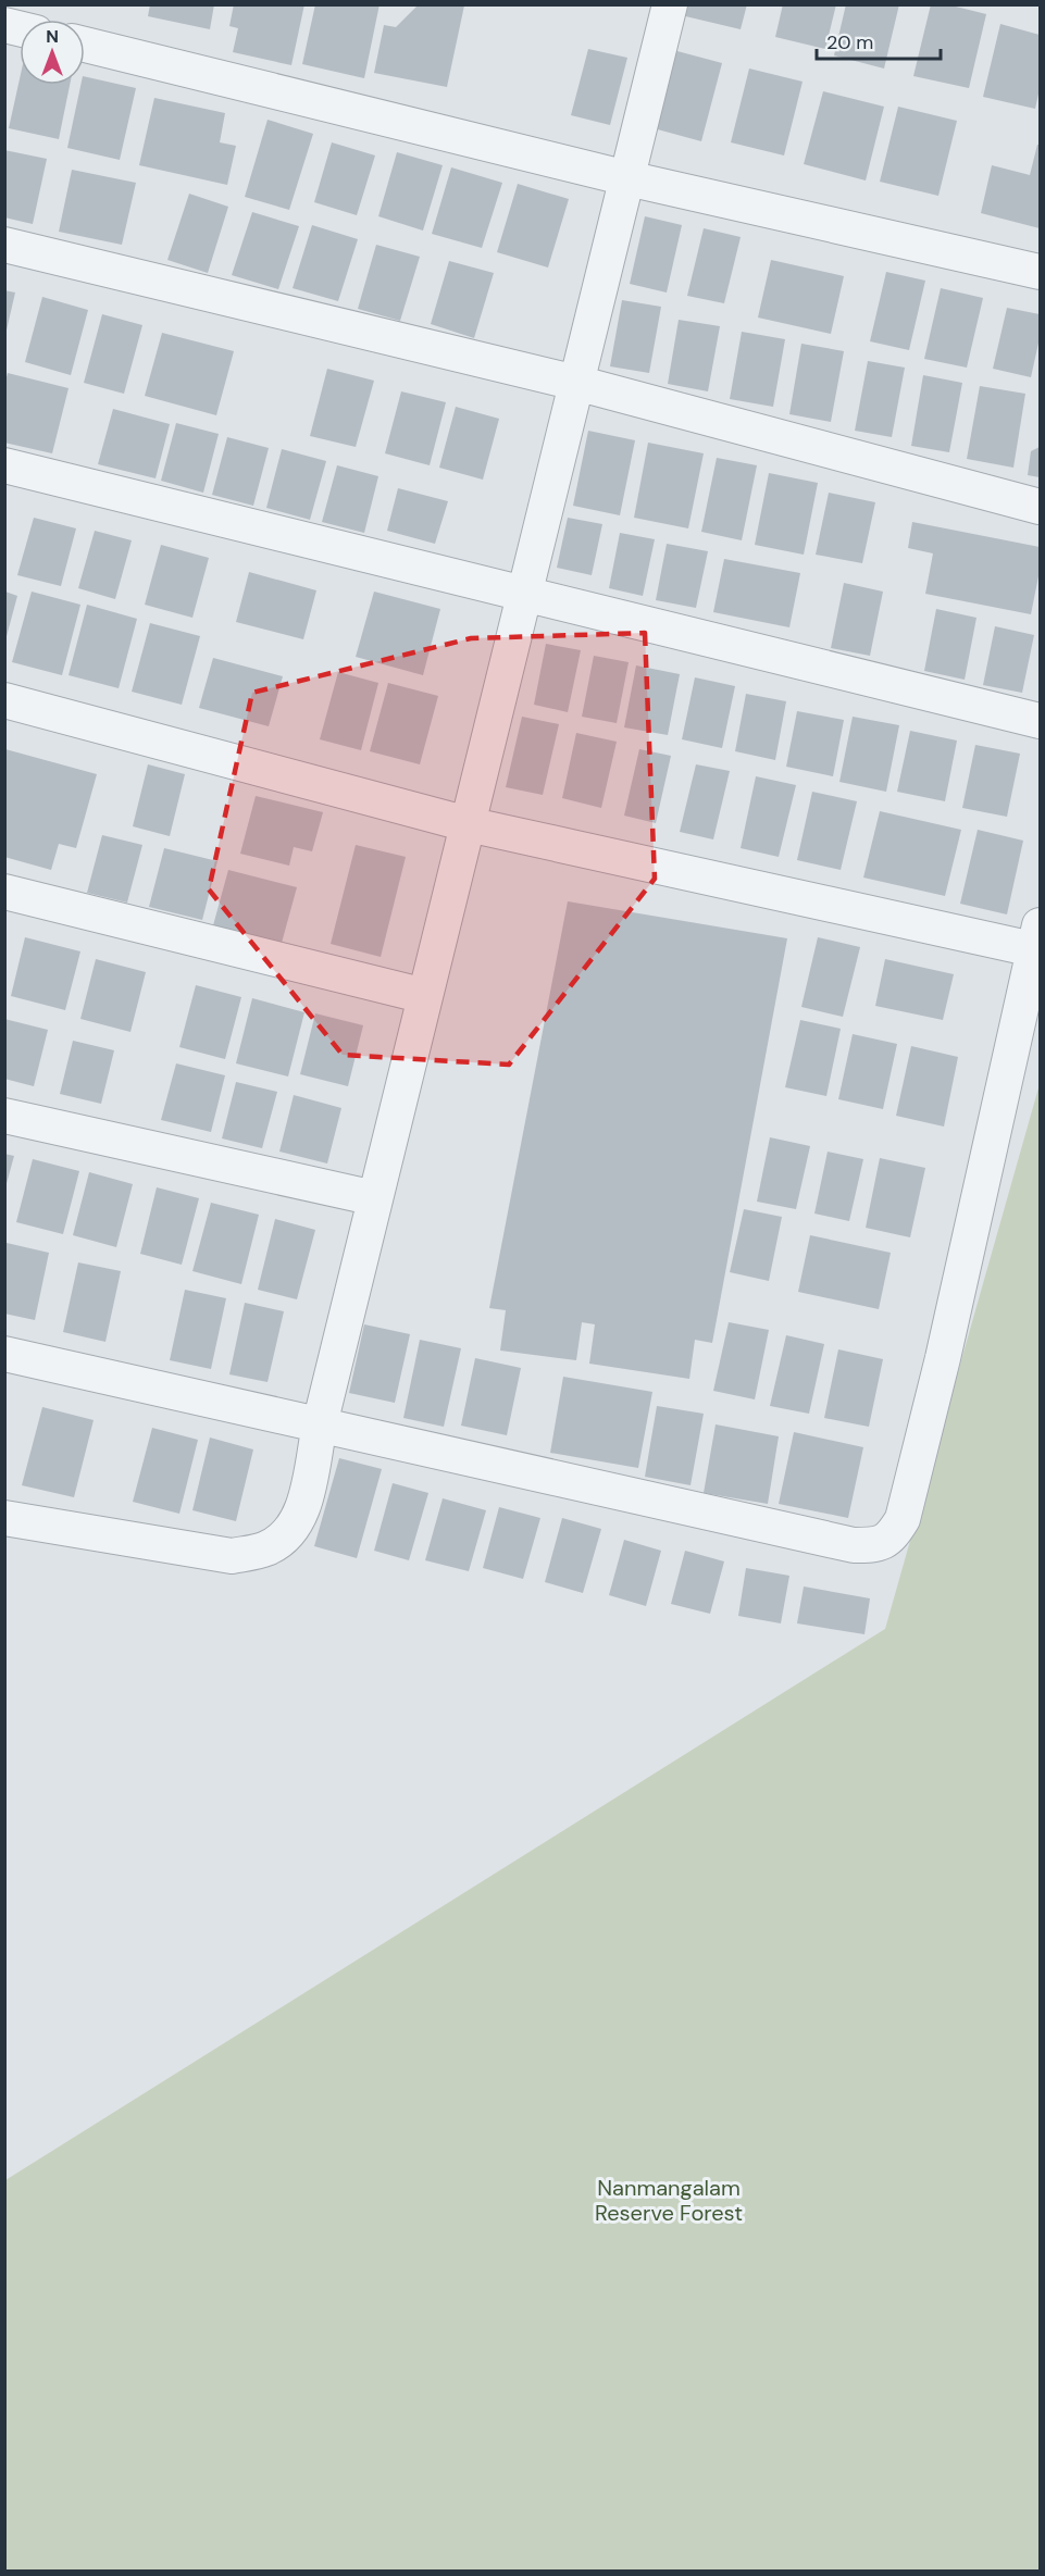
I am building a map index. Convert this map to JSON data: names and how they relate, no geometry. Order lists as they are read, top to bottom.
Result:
{
  "parks": ["Nanmangalam Reserve Forest"],
  "scale_bar": "20 m",
  "north": "top"
}
